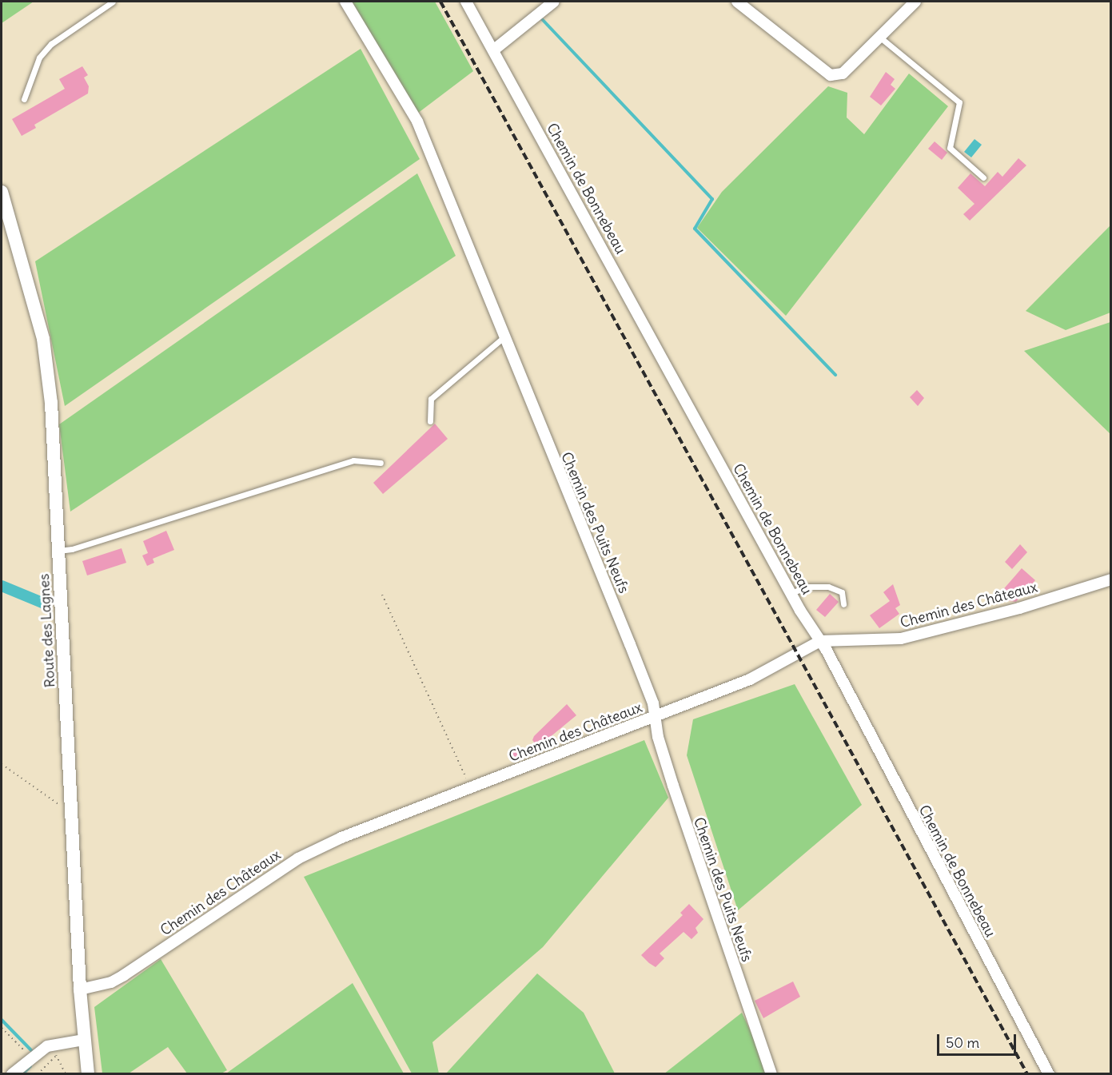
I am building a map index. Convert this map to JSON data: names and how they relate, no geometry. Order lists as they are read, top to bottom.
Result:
{
  "streets": {
    "street": [
      "Chemin de Bonnebeau",
      "Chemin des Puits Neufs",
      "Chemin des Châteaux",
      "Route des Lagnes"
    ]
  },
  "crossings": [
    ["Chemin de Bonnebeau", "Chemin des Châteaux"],
    ["Chemin des Puits Neufs", "Chemin des Châteaux"],
    ["Chemin des Châteaux", "Route des Lagnes"]
  ],
  "scale_bar": "50 m"
}
